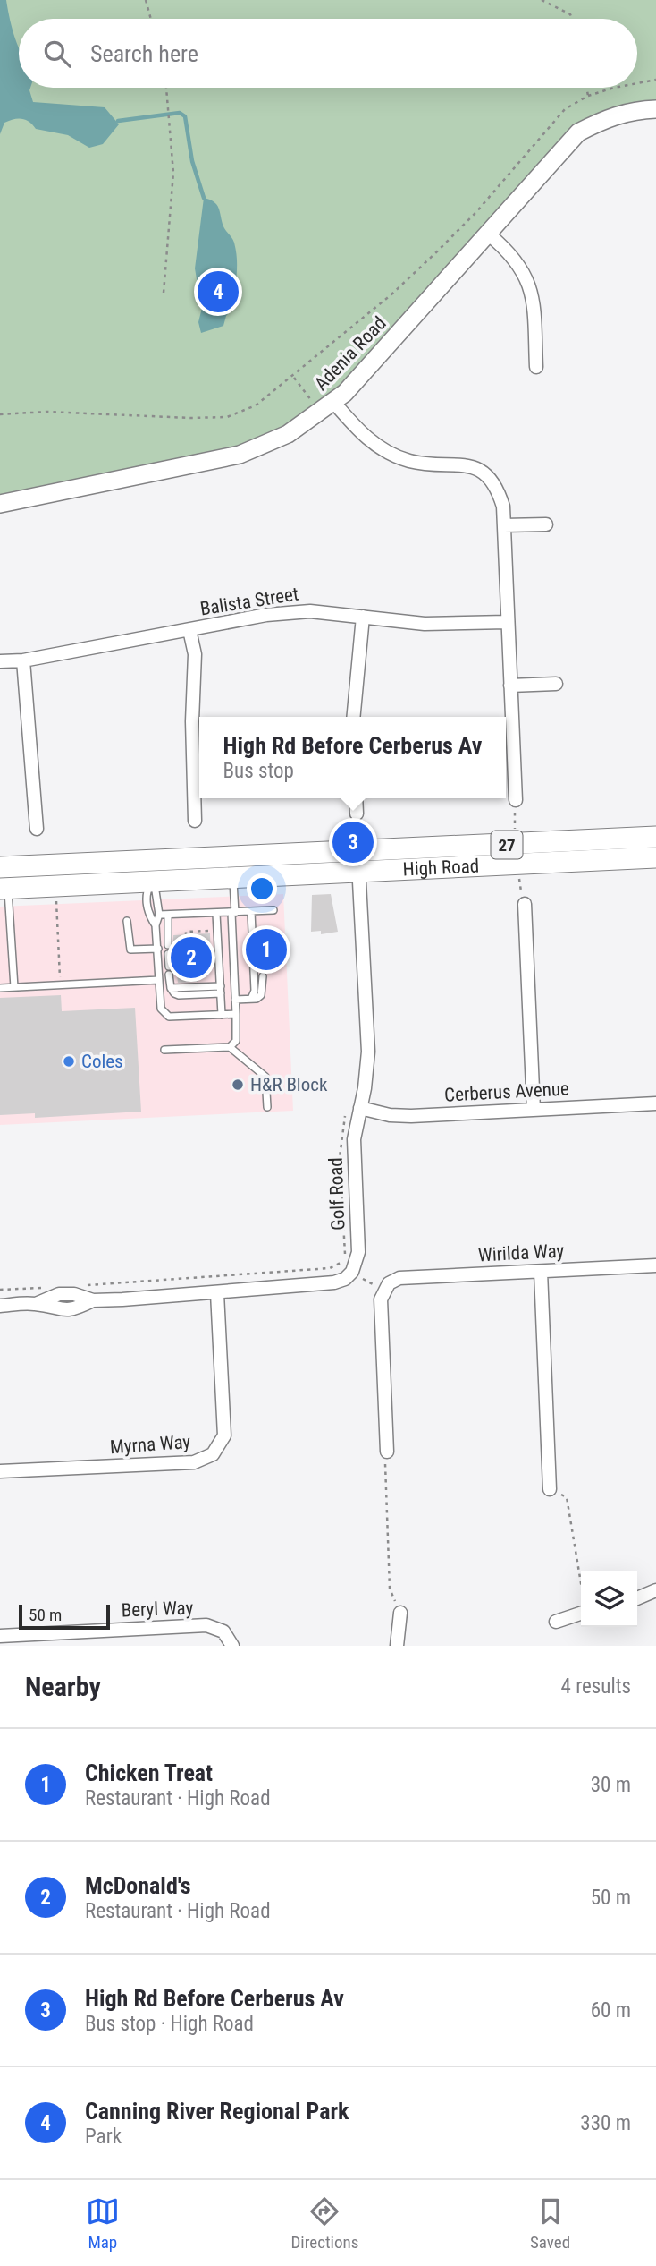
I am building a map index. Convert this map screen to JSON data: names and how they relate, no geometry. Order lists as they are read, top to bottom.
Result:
{
  "streets": {
    "main road": ["27", "High Road"],
    "street": [
      "Adenia Road",
      "Balista Street",
      "Cerberus Avenue",
      "Golf Road",
      "Wirilda Way",
      "Myrna Way",
      "Beryl Way"
    ]
  },
  "crossings": [
    ["High Road", "Golf Road"],
    ["Cerberus Avenue", "Golf Road"],
    ["Golf Road", "Myrna Way"]
  ],
  "places": ["Coles", "H&R Block"],
  "scale_bar": "50 m",
  "page": {
    "search": "Search here",
    "pins": [
      "4",
      "3",
      "1",
      "2"
    ],
    "popup": ["High Rd Before Cerberus Av", "Bus stop"],
    "scale": "50 m",
    "heading": ["Nearby", "4 results"],
    "list": [
      {
        "mark": "1",
        "name": "Chicken Treat",
        "note": "Restaurant · High Road",
        "value": "30 m"
      },
      {
        "mark": "2",
        "name": "McDonald's",
        "note": "Restaurant · High Road",
        "value": "50 m"
      },
      {
        "mark": "3",
        "name": "High Rd Before Cerberus Av",
        "note": "Bus stop · High Road",
        "value": "60 m"
      },
      {
        "mark": "4",
        "name": "Canning River Regional Park",
        "note": "Park",
        "value": "330 m"
      }
    ],
    "nav": ["Map", "Directions", "Saved"]
  }
}
